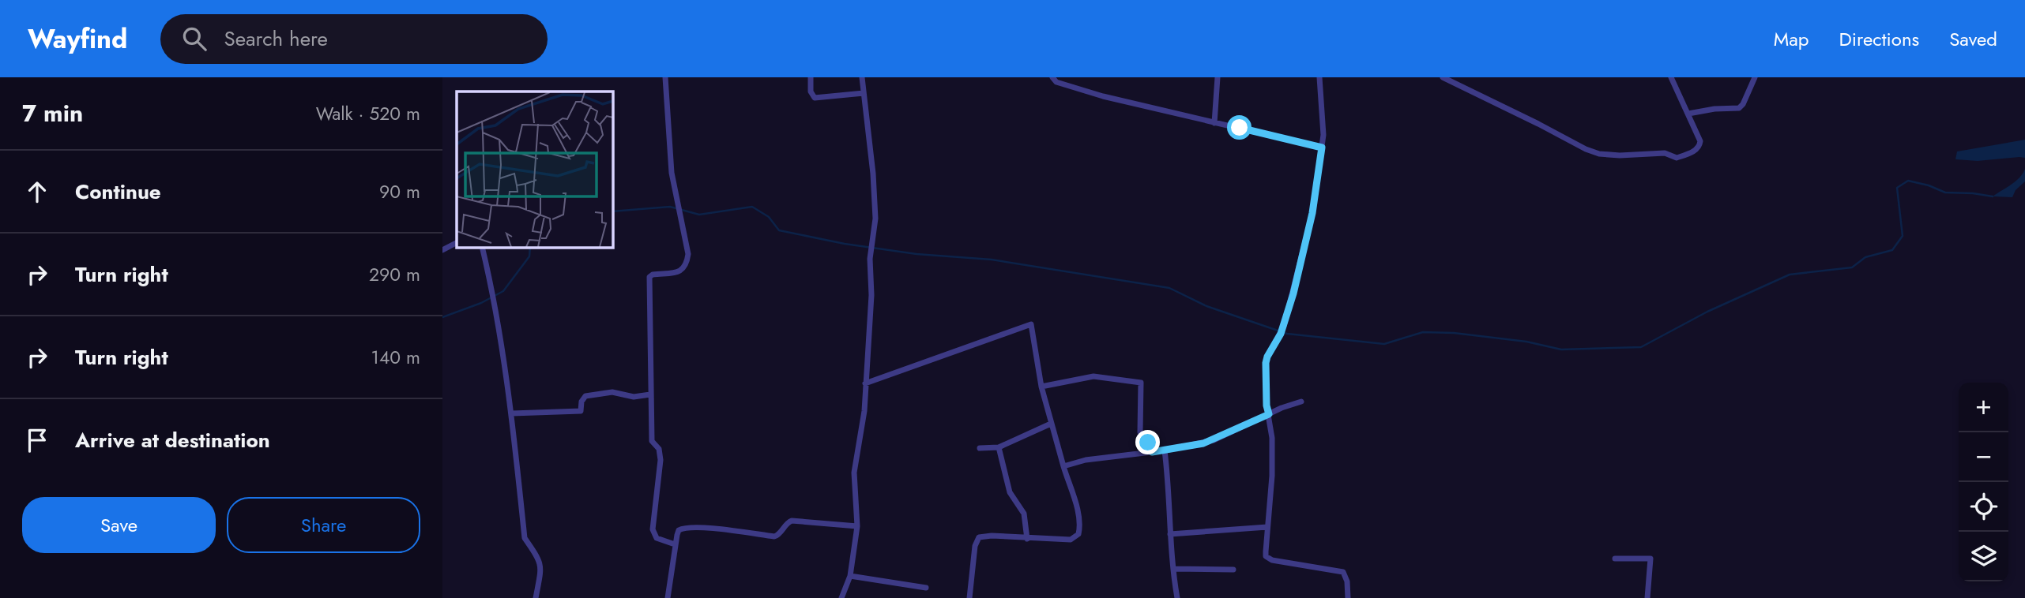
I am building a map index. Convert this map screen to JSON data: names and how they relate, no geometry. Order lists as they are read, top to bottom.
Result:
{
  "page": {
    "header": "Wayfind",
    "search": "Search here",
    "nav": ["Map", "Directions", "Saved"],
    "heading": ["7 min", "Walk · 520 m"],
    "list": [
      ["Continue", "90 m"],
      ["Turn right", "290 m"],
      ["Turn right", "140 m"],
      "Arrive at destination"
    ],
    "map_buttons": ["+", "−"],
    "buttons": ["Save", "Share"]
  }
}
